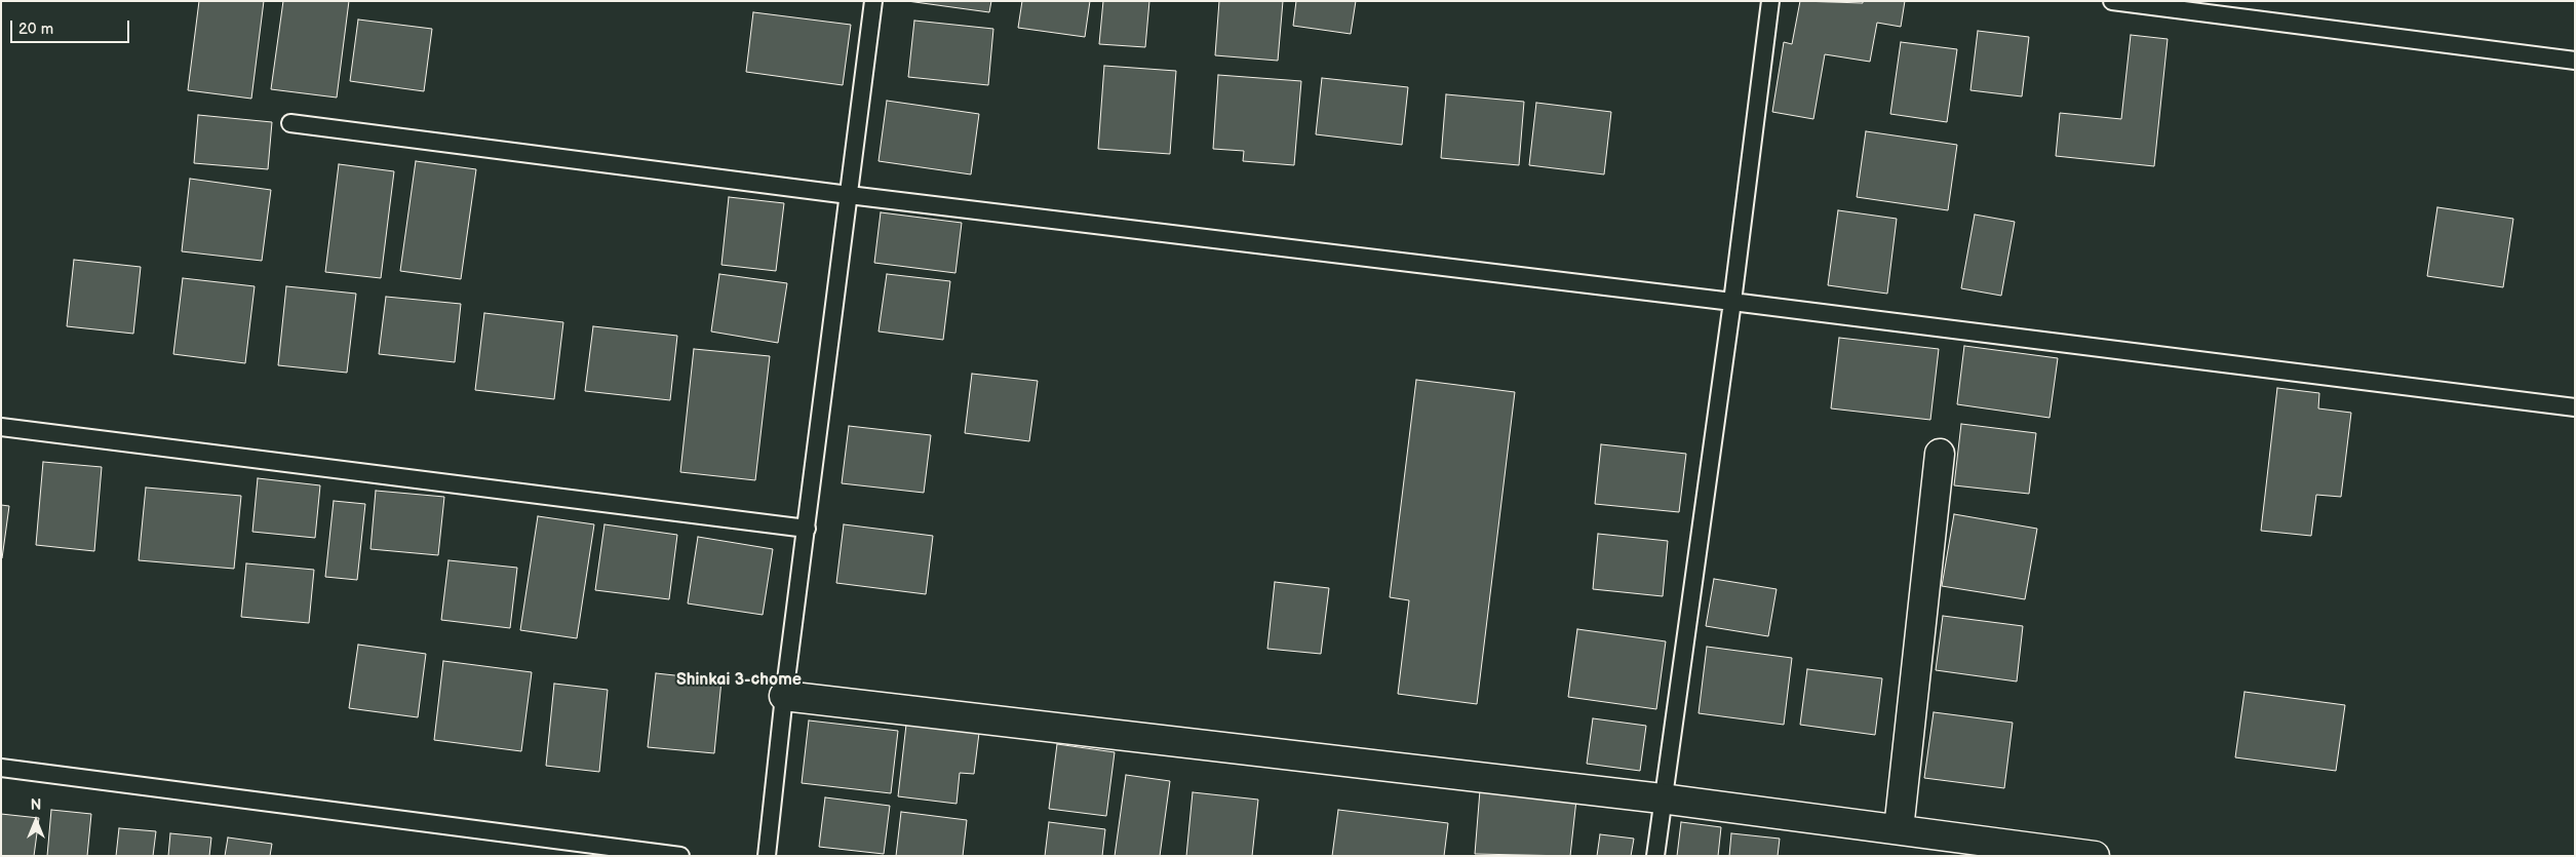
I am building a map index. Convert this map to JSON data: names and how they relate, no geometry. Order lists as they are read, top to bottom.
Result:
{
  "districts": ["Shinkai 3-chome"],
  "scale_bar": "20 m",
  "north": "top"
}
